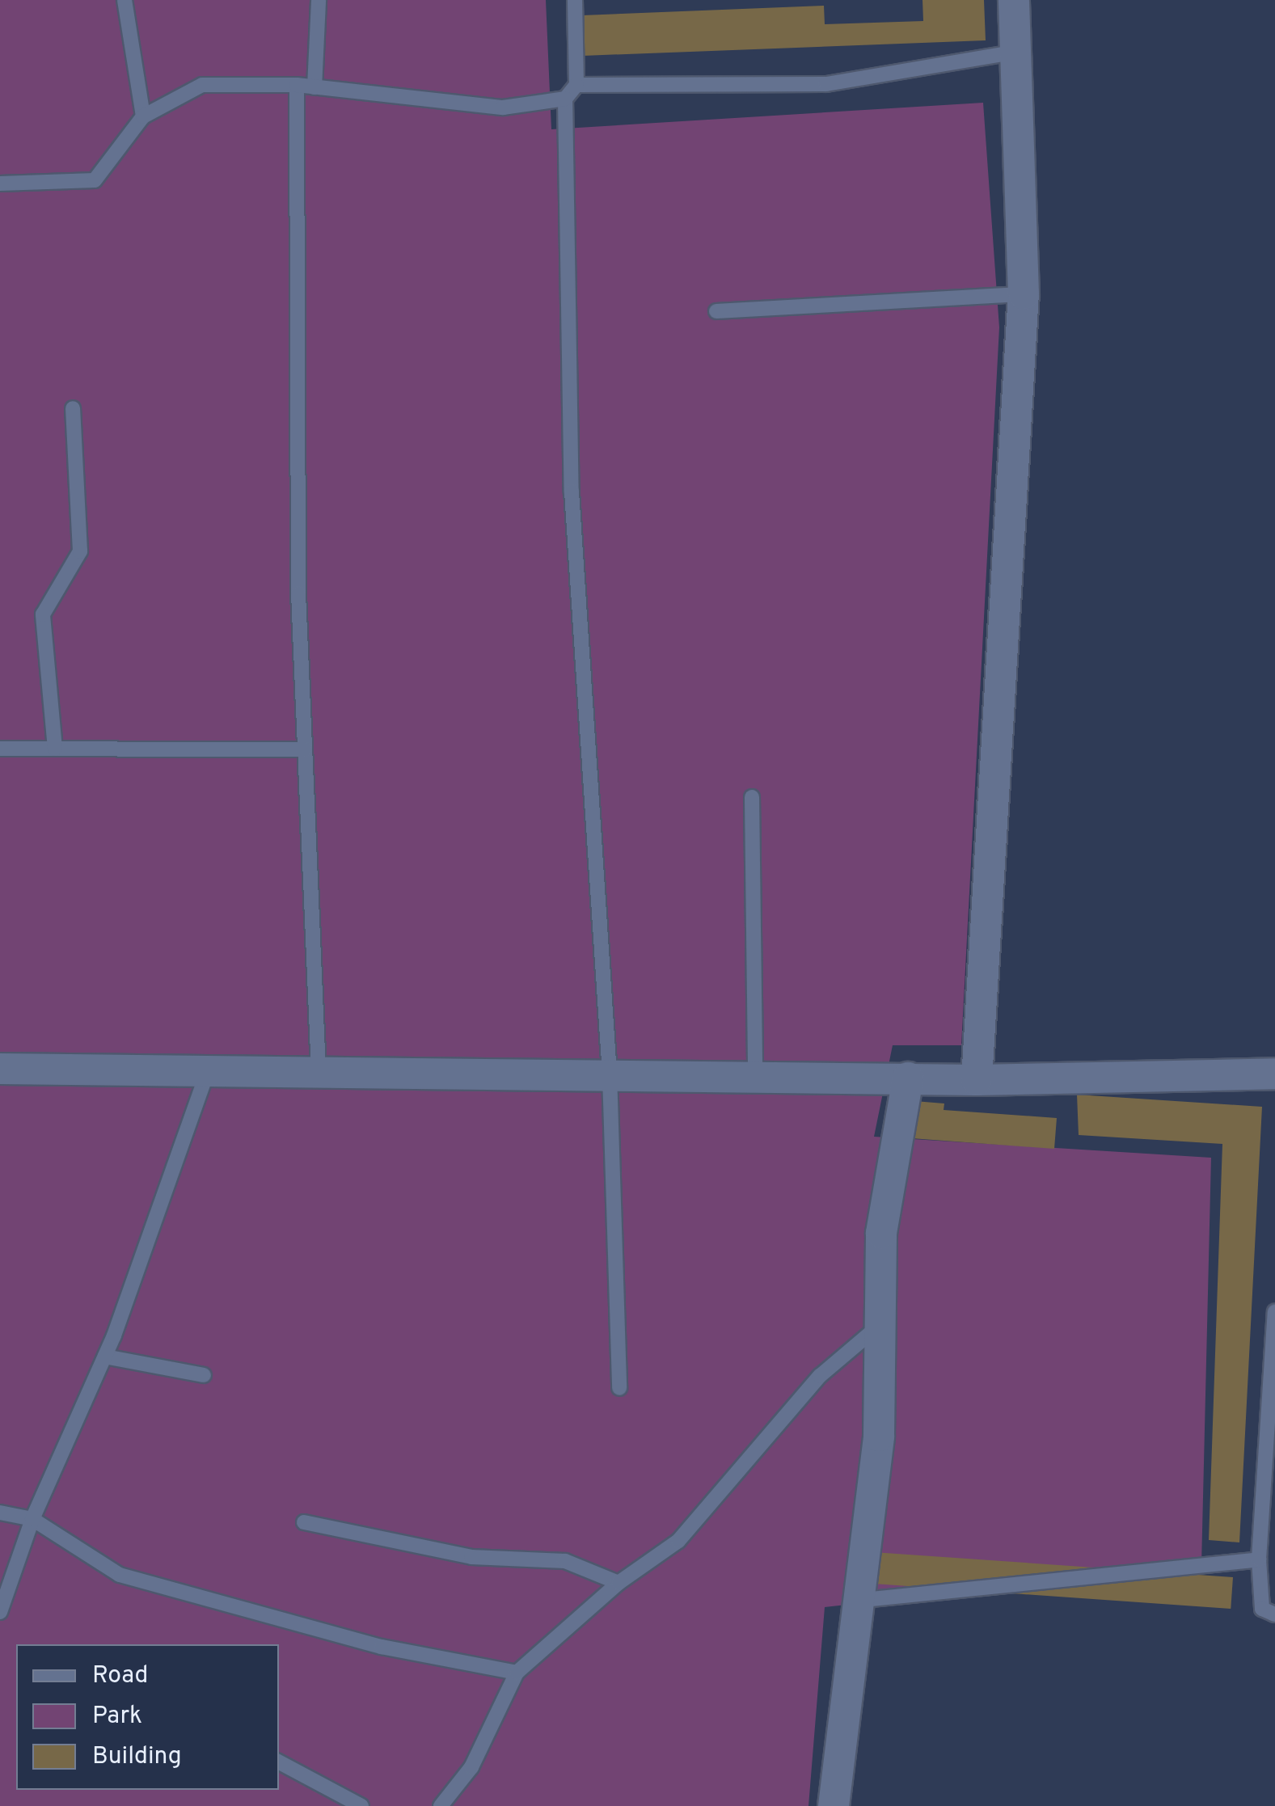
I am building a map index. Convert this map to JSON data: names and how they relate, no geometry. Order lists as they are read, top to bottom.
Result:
{
  "legend": ["Road", "Park", "Building"]
}
